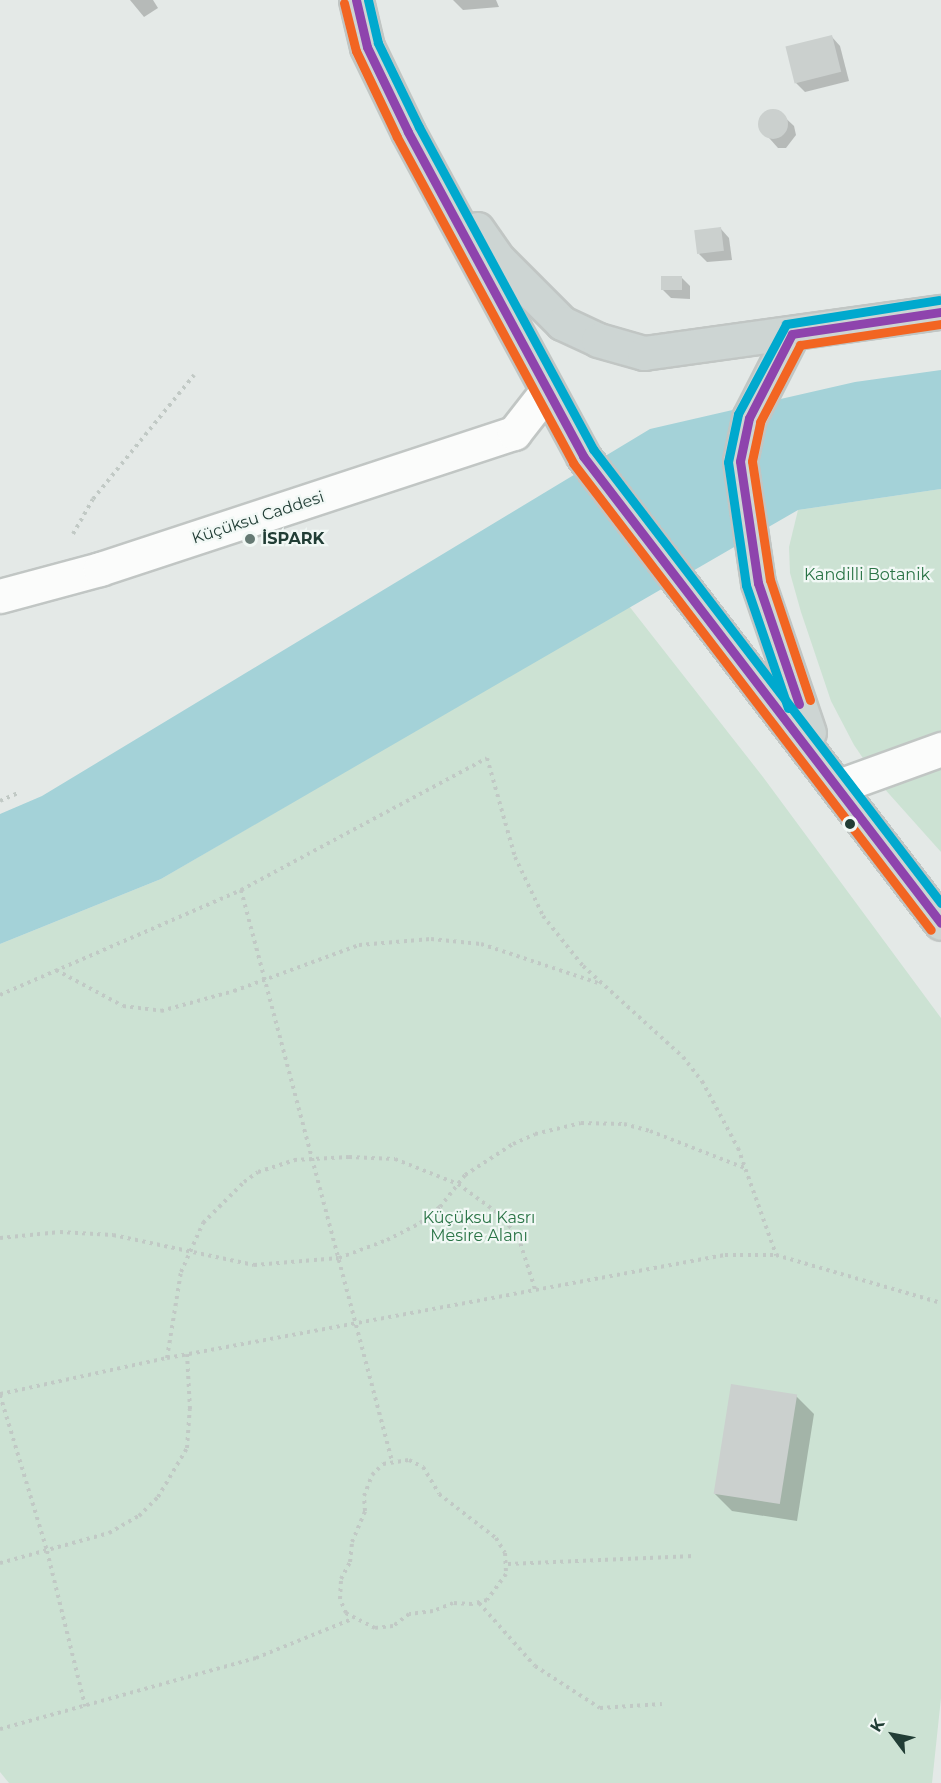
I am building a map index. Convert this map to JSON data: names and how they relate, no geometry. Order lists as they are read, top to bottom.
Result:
{
  "streets": {
    "street": ["Küçüksu Caddesi"]
  },
  "parks": ["Kandilli Botanik", "Küçüksu Kasrı Mesire Alanı"],
  "places": ["İSPARK"],
  "north": "top left"
}
